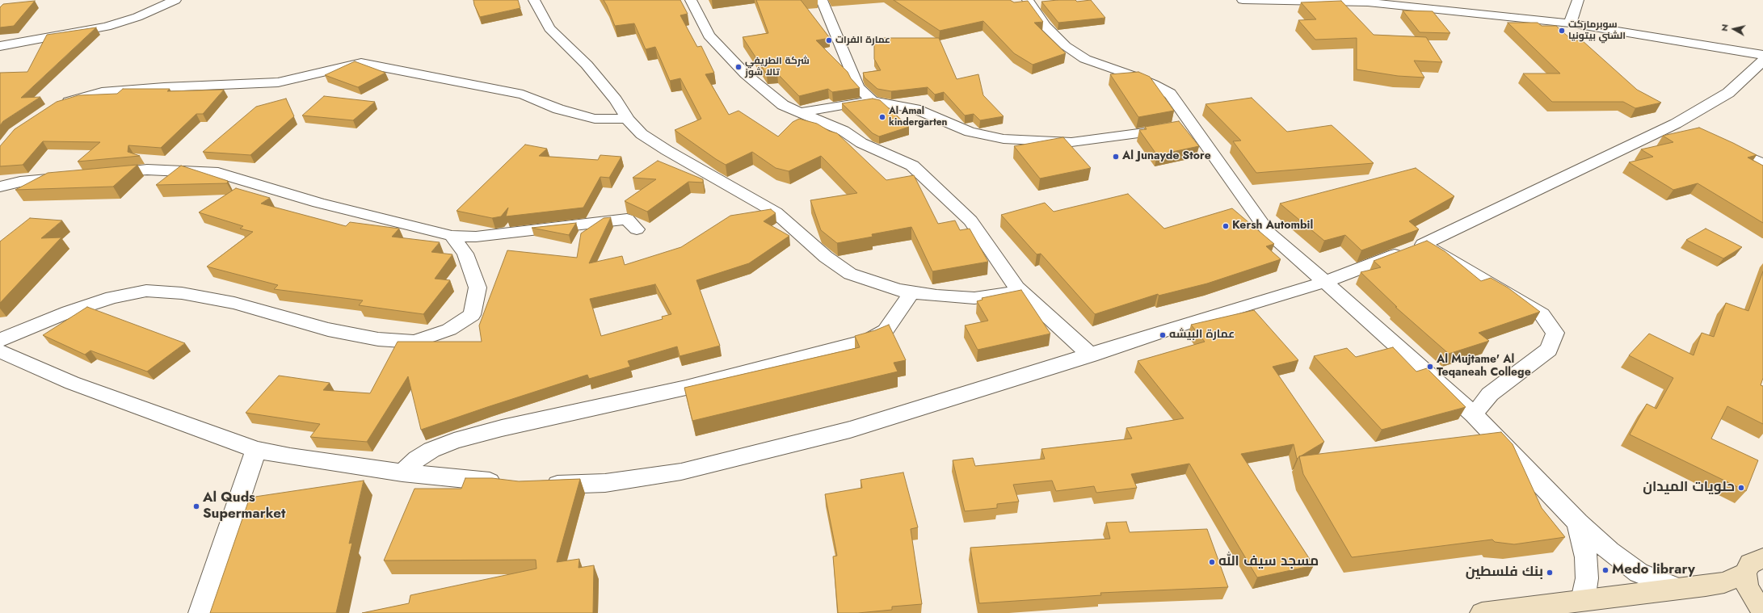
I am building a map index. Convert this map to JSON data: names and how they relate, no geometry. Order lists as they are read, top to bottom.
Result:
{
  "places": [
    "سوبرماركت الشني بيتونيا",
    "عمارة الفرات",
    "شركة الطريفي تالا شوز",
    "Al Amal kindergarten",
    "Al Junayde Store",
    "Kersh Autombil",
    "عمارة البيشه",
    "Al Mujtame' Al Teqaneah College",
    "حلويات الميدان",
    "Al Quds Supermarket",
    "مسجد سيف الله",
    "Medo library",
    "بنك فلسطين"
  ],
  "north": "left"
}
